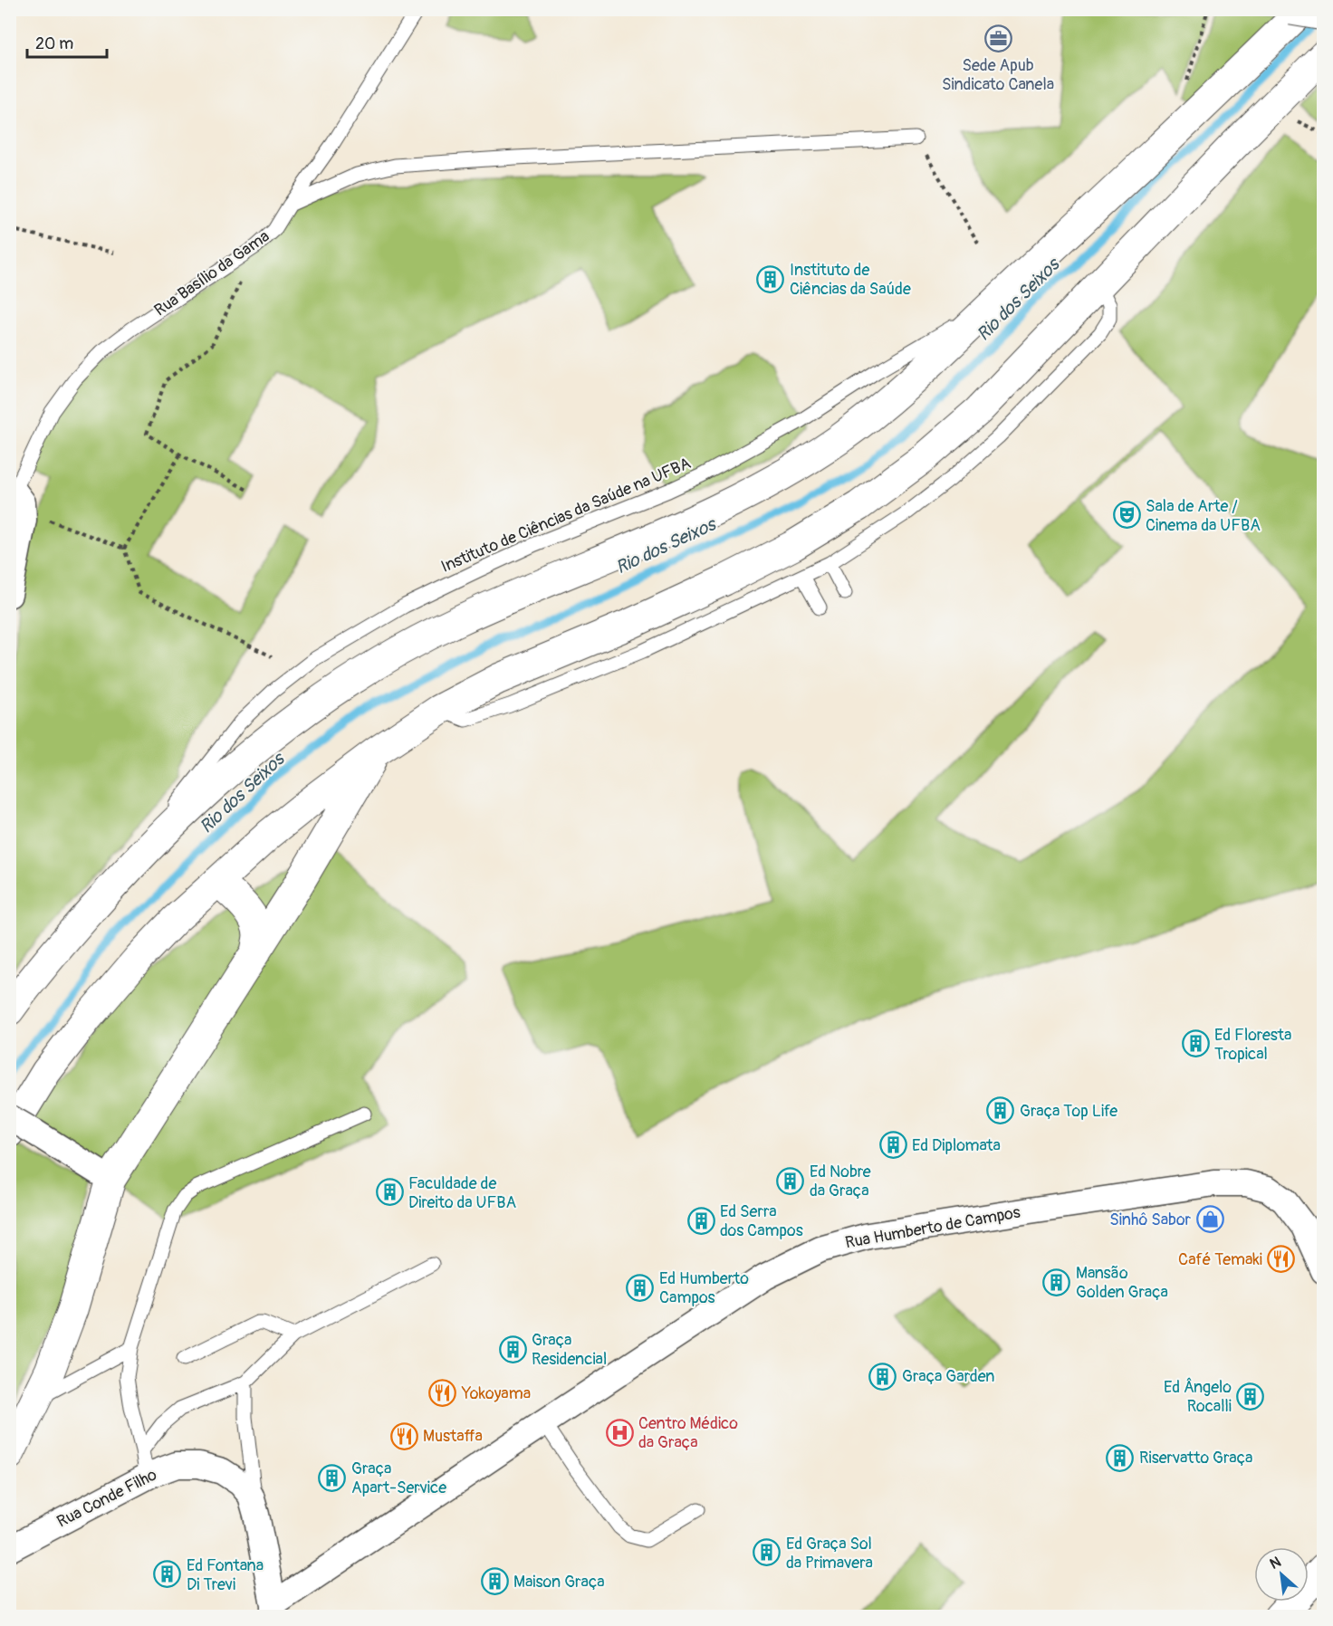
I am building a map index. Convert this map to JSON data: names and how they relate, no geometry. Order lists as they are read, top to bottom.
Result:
{
  "streets": {
    "street": ["Rua Humberto de Campos", "Rua Conde Filho"],
    "lane": ["Rua Basílio da Gama", "Instituto de Ciências da Saúde na UFBA"]
  },
  "crossings": [
    ["Rua Humberto de Campos", "Rua Conde Filho"]
  ],
  "water": ["Rio dos Seixos"],
  "places": {
    "office": ["Sede Apub Sindicato Canela"],
    "building": [
      "Instituto de Ciências da Saúde",
      "Ed Floresta Tropical",
      "Graça Top Life",
      "Ed Diplomata",
      "Ed Nobre da Graça",
      "Faculdade de Direito da UFBA",
      "Ed Serra dos Campos",
      "Mansão Golden Graça",
      "Ed Humberto Campos",
      "Graça Residencial",
      "Graça Garden",
      "Ed Ângelo Rocalli",
      "Riservatto Graça",
      "Graça Apart-Service",
      "Ed Graça Sol da Primavera",
      "Ed Fontana Di Trevi",
      "Maison Graça"
    ],
    "theatre": ["Sala de Arte / Cinema da UFBA"],
    "shop": ["Sinhô Sabor"],
    "restaurant": ["Café Temaki", "Yokoyama", "Mustaffa"],
    "hospital": ["Centro Médico da Graça"]
  },
  "scale_bar": "20 m",
  "north": "top left"
}
